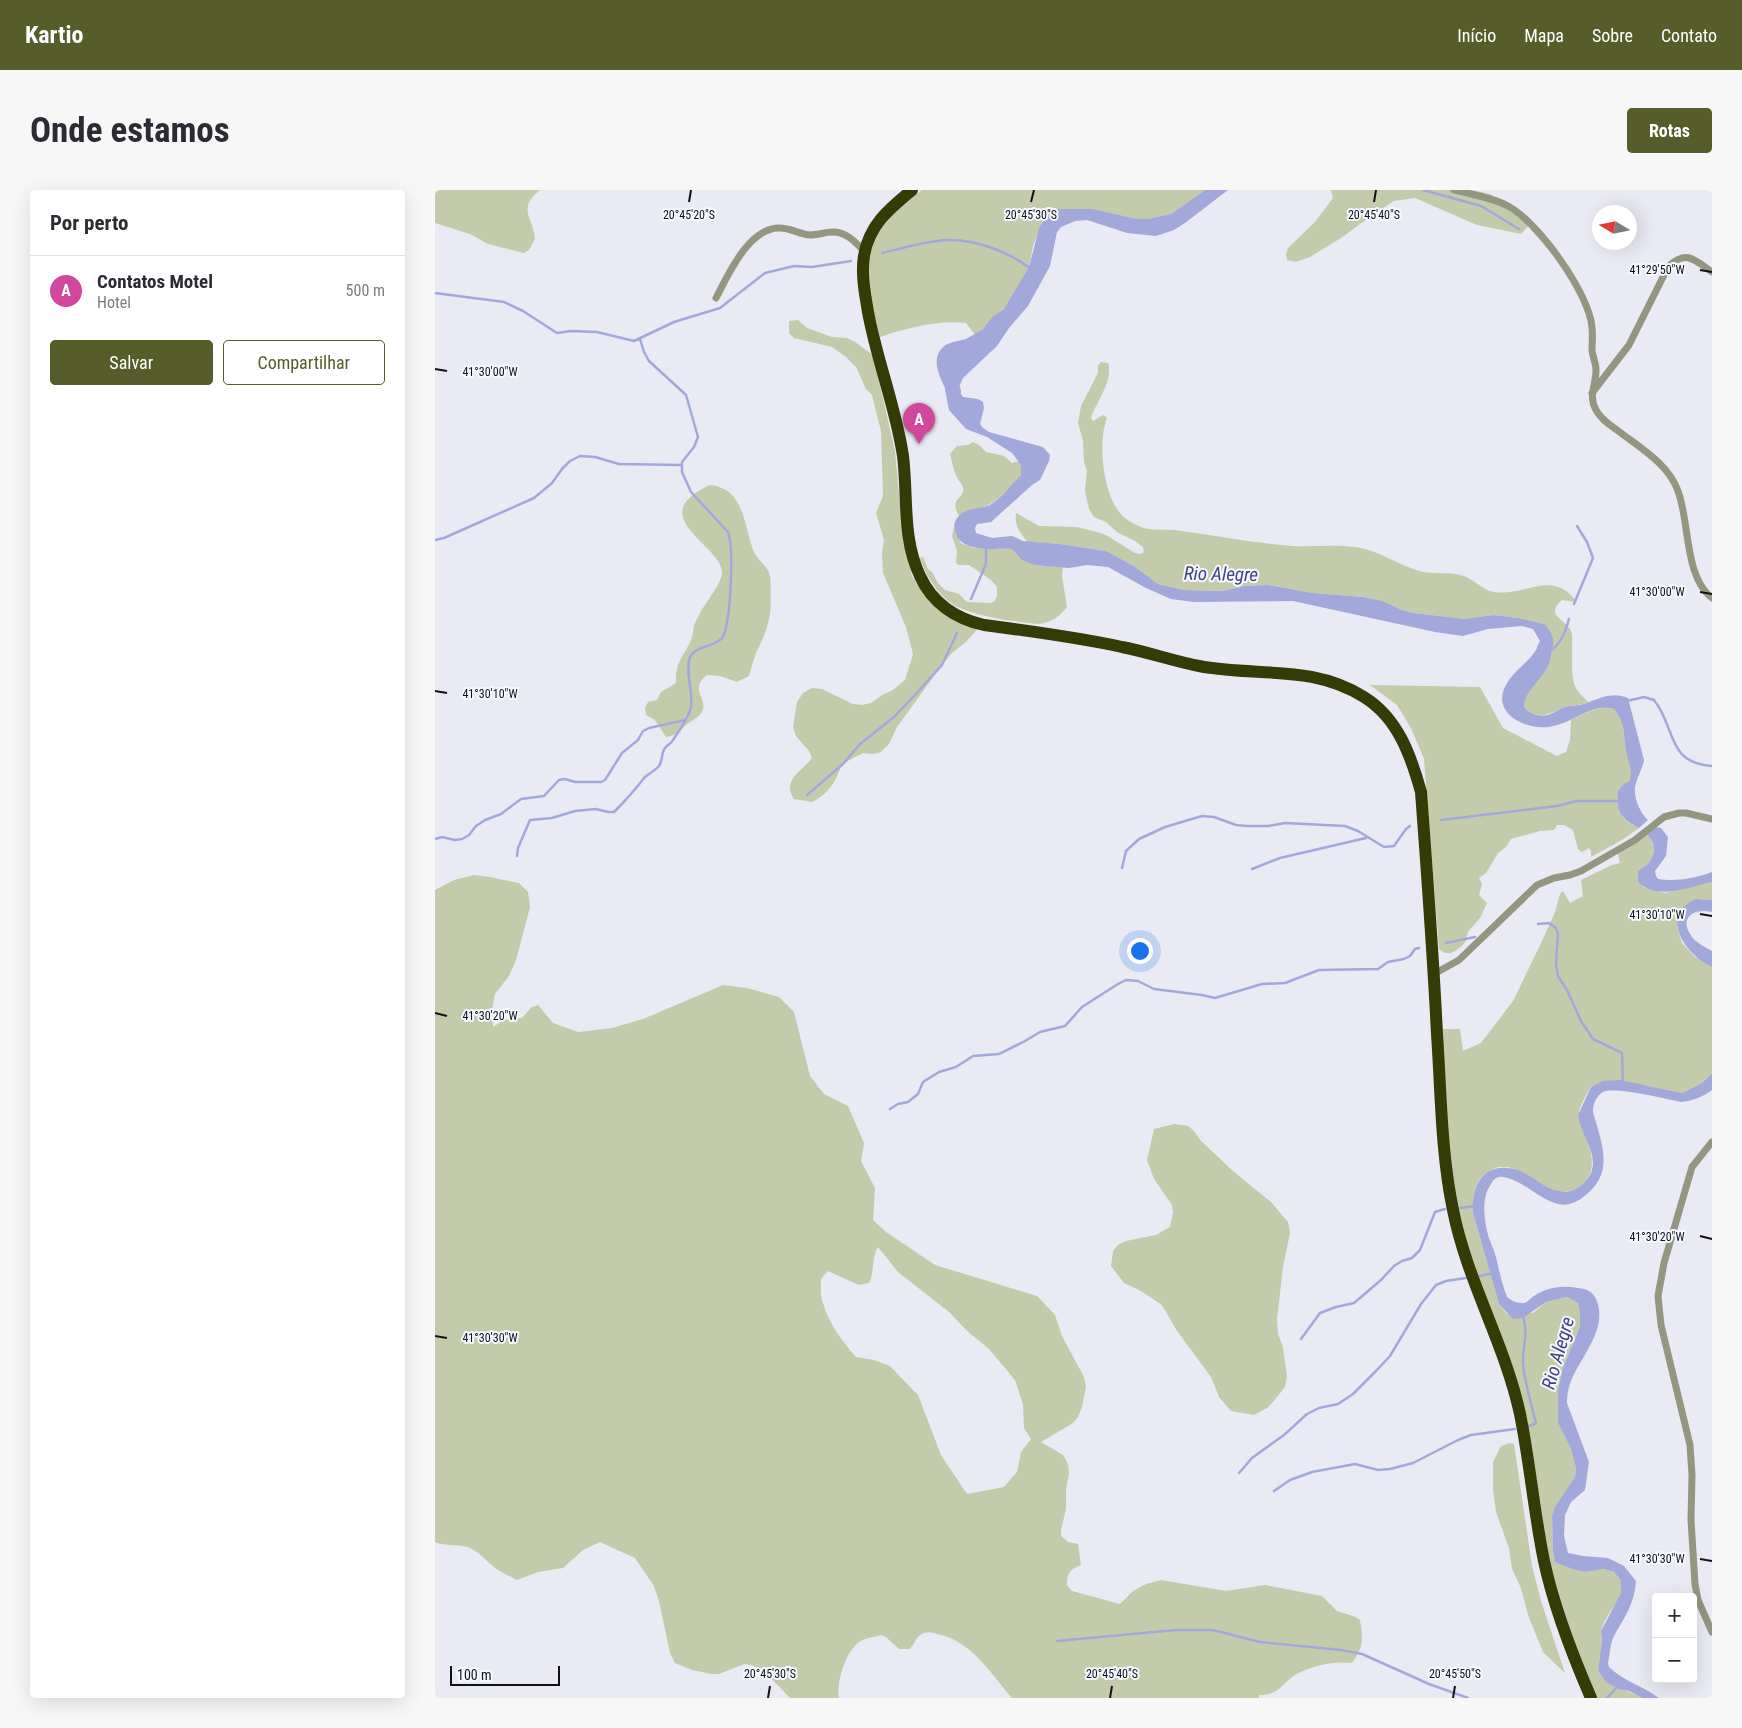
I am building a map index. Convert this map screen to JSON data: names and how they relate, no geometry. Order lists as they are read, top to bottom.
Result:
{
  "water": ["Rio Alegre"],
  "scale_bar": "100 m",
  "north": "left",
  "page": {
    "header": "Kartio",
    "nav": [
      "Início",
      "Mapa",
      "Sobre",
      "Contato"
    ],
    "buttons": [
      "Rotas",
      ["Salvar", "Compartilhar"]
    ],
    "title": "Onde estamos",
    "heading": "Por perto",
    "list": [
      {
        "mark": "A",
        "name": "Contatos Motel",
        "note": "Hotel",
        "value": "500 m"
      }
    ],
    "pins": "A",
    "map_buttons": ["+", "−"],
    "scale": "100 m"
  },
  "coordinates": [
    "20°45'30\"S",
    "20°45'40\"S",
    "20°45'20\"S",
    "41°29'50\"W",
    "41°30'00\"W",
    "41°30'10\"W",
    "41°30'20\"W",
    "41°30'30\"W",
    "20°45'50\"S"
  ]
}
